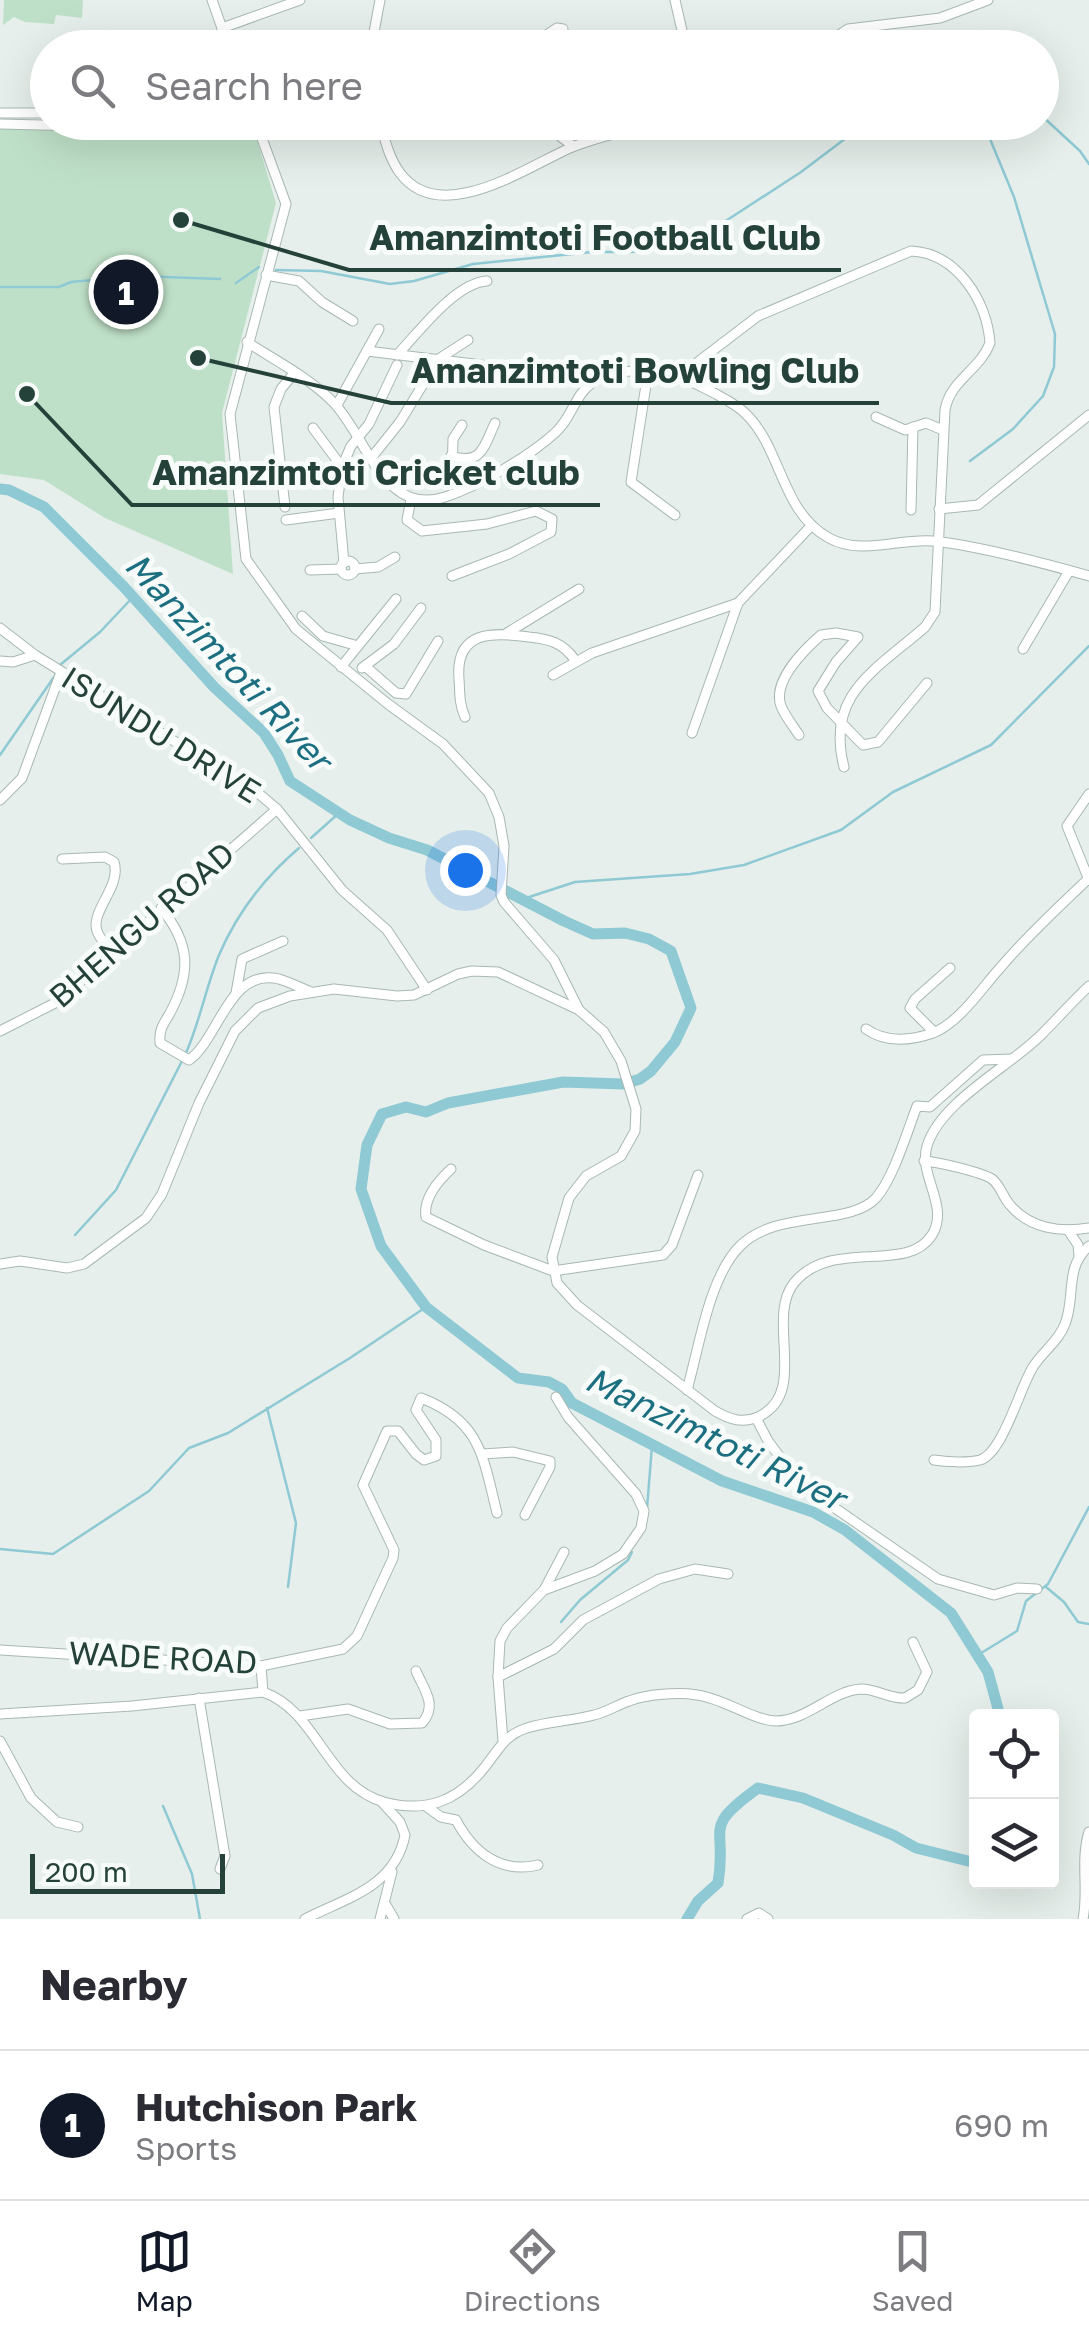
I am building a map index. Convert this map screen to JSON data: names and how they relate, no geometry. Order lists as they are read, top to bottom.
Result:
{
  "streets": {
    "street": ["ISUNDU DRIVE", "BHENGU ROAD", "WADE ROAD"]
  },
  "crossings": [
    ["ISUNDU DRIVE", "BHENGU ROAD"]
  ],
  "water": ["Manzimtoti River"],
  "places": ["Amanzimtoti Football Club", "Amanzimtoti Bowling Club", "Amanzimtoti Cricket club"],
  "scale_bar": "200 m",
  "page": {
    "search": "Search here",
    "pins": "1",
    "scale": "200 m",
    "heading": "Nearby",
    "list": [
      {
        "mark": "1",
        "name": "Hutchison Park",
        "note": "Sports",
        "value": "690 m"
      }
    ],
    "nav": ["Map", "Directions", "Saved"]
  }
}
